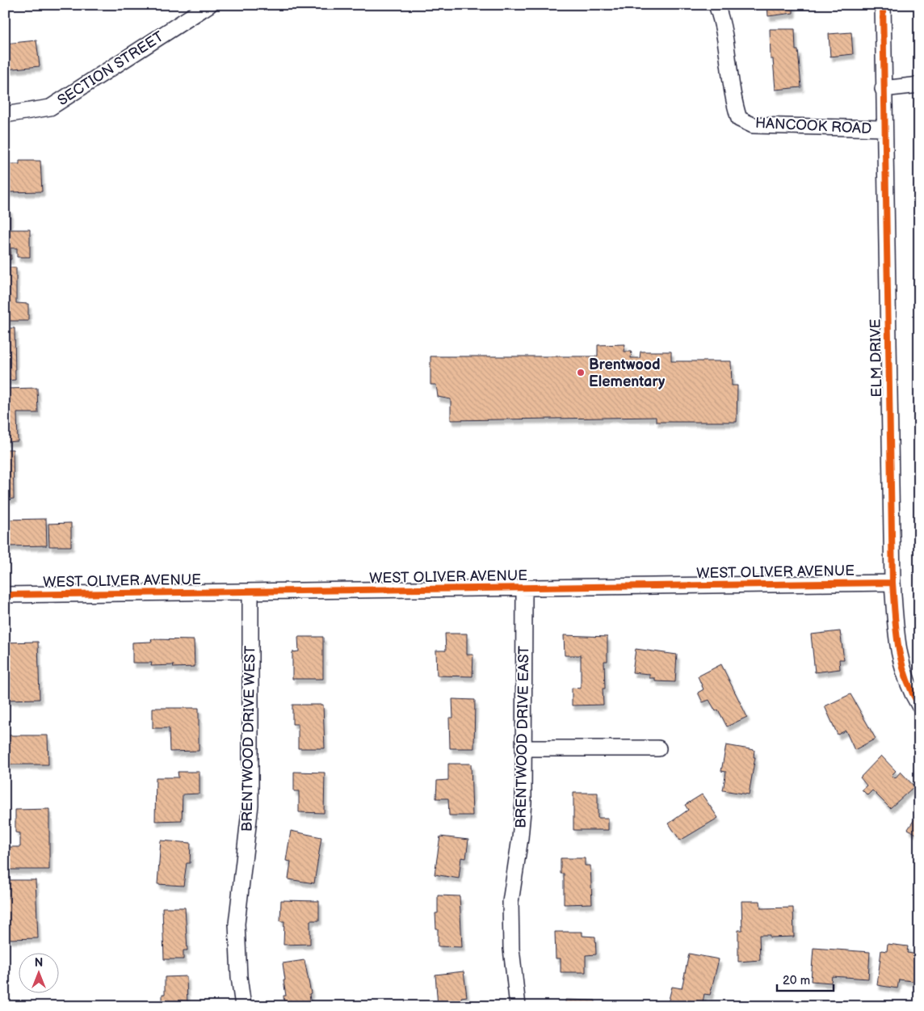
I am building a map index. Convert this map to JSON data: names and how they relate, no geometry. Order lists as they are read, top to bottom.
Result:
{
  "streets": {
    "street": [
      "SECTION STREET",
      "HANCOOK ROAD",
      "ELM DRIVE",
      "WEST OLIVER AVENUE",
      "BRENTWOOD DRIVE EAST",
      "BRENTWOOD DRIVE WEST"
    ]
  },
  "crossings": [
    ["HANCOOK ROAD", "ELM DRIVE"],
    ["ELM DRIVE", "WEST OLIVER AVENUE"],
    ["WEST OLIVER AVENUE", "BRENTWOOD DRIVE EAST"],
    ["WEST OLIVER AVENUE", "BRENTWOOD DRIVE WEST"]
  ],
  "places": ["Brentwood Elementary"],
  "scale_bar": "20 m",
  "north": "top"
}
